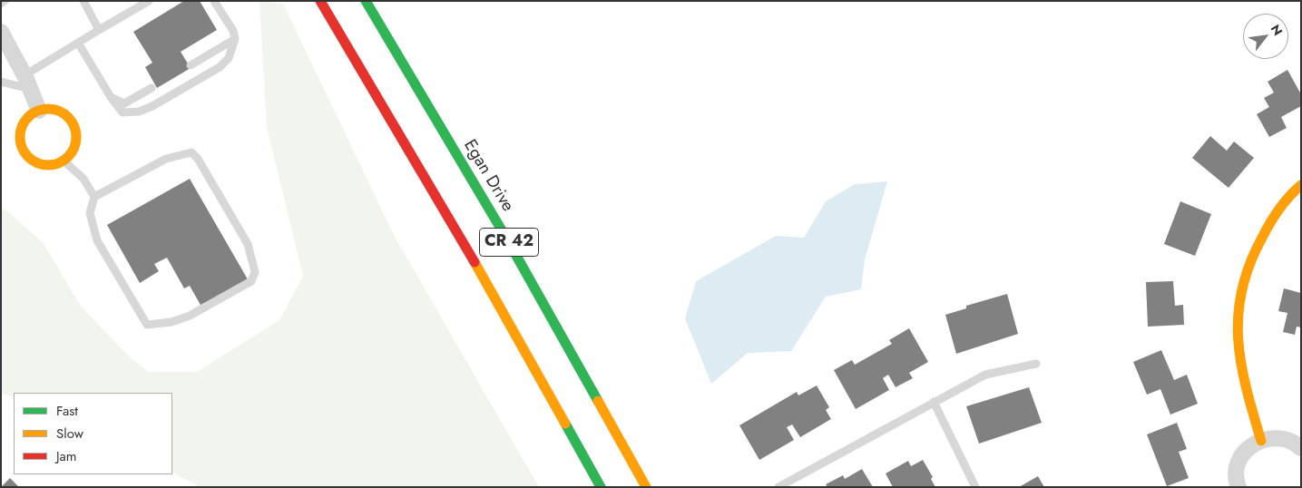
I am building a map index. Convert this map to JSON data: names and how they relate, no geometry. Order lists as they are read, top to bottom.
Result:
{
  "streets": {
    "main road": ["Egan Drive", "CR 42"]
  },
  "legend": ["Fast", "Slow", "Jam"],
  "north": "top right"
}
